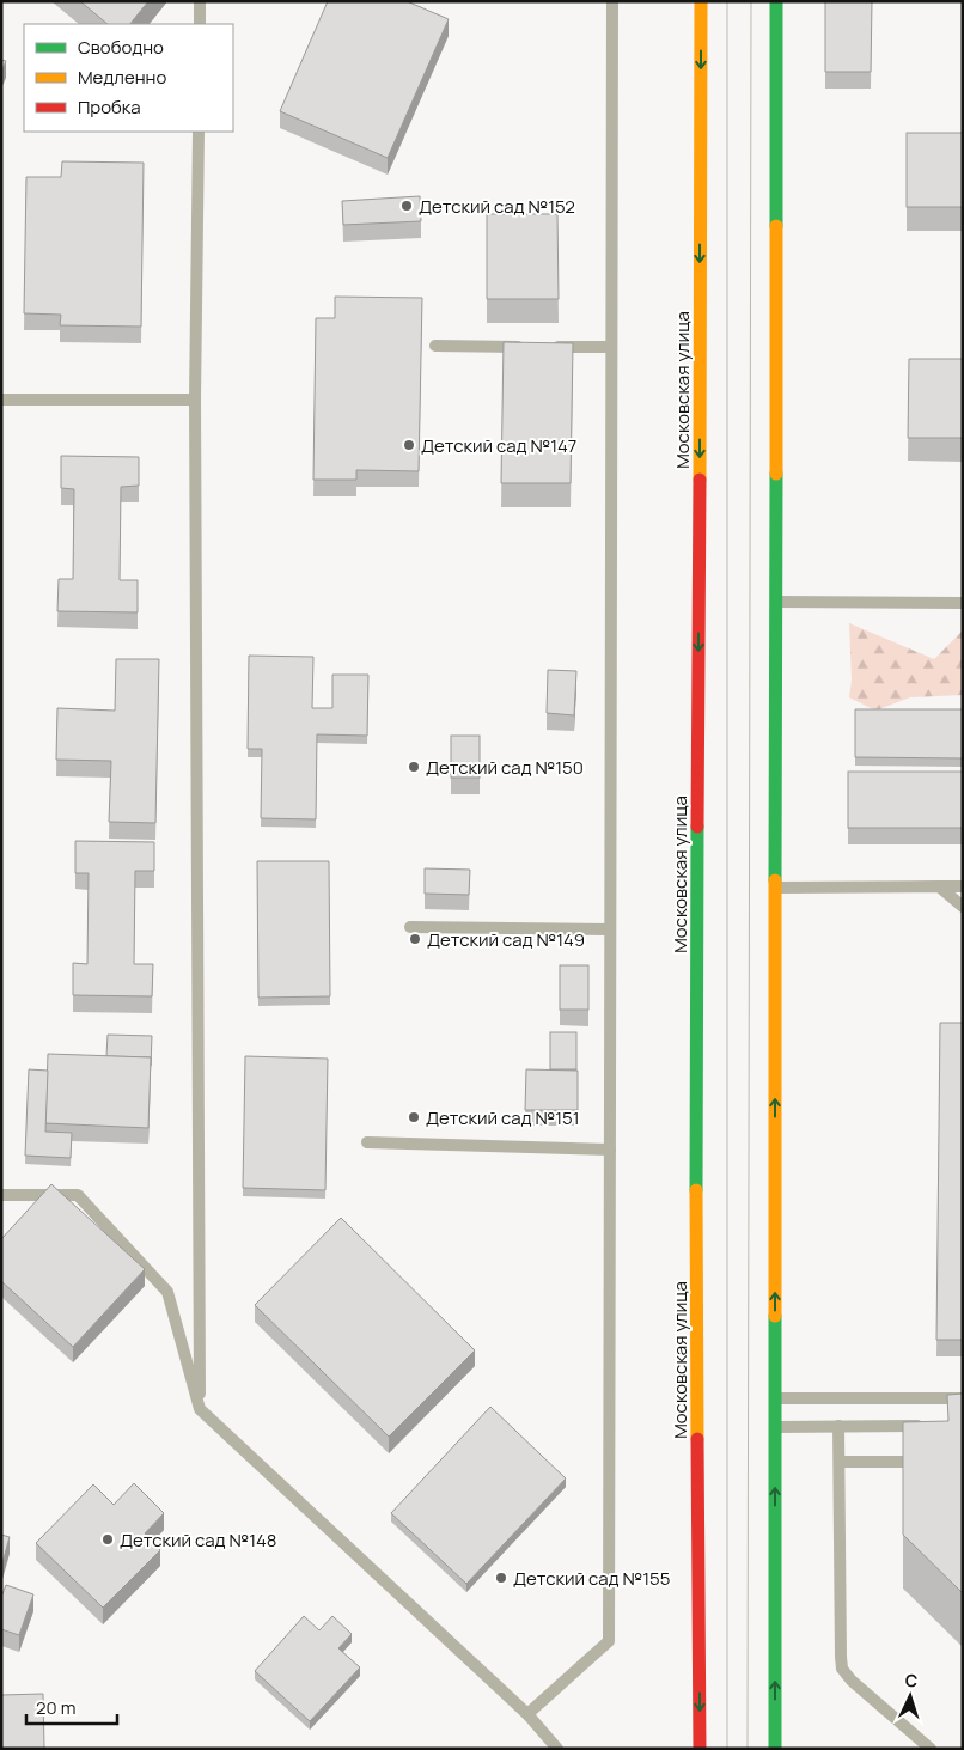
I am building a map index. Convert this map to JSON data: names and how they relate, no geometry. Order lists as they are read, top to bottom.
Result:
{
  "streets": {
    "street": ["Московская улица"]
  },
  "places": [
    "Детский сад №152",
    "Детский сад №147",
    "Детский сад №150",
    "Детский сад №149",
    "Детский сад №151",
    "Детский сад №148",
    "Детский сад №155"
  ],
  "legend": ["Свободно", "Медленно", "Пробка"],
  "scale_bar": "20 m",
  "north": "top"
}
